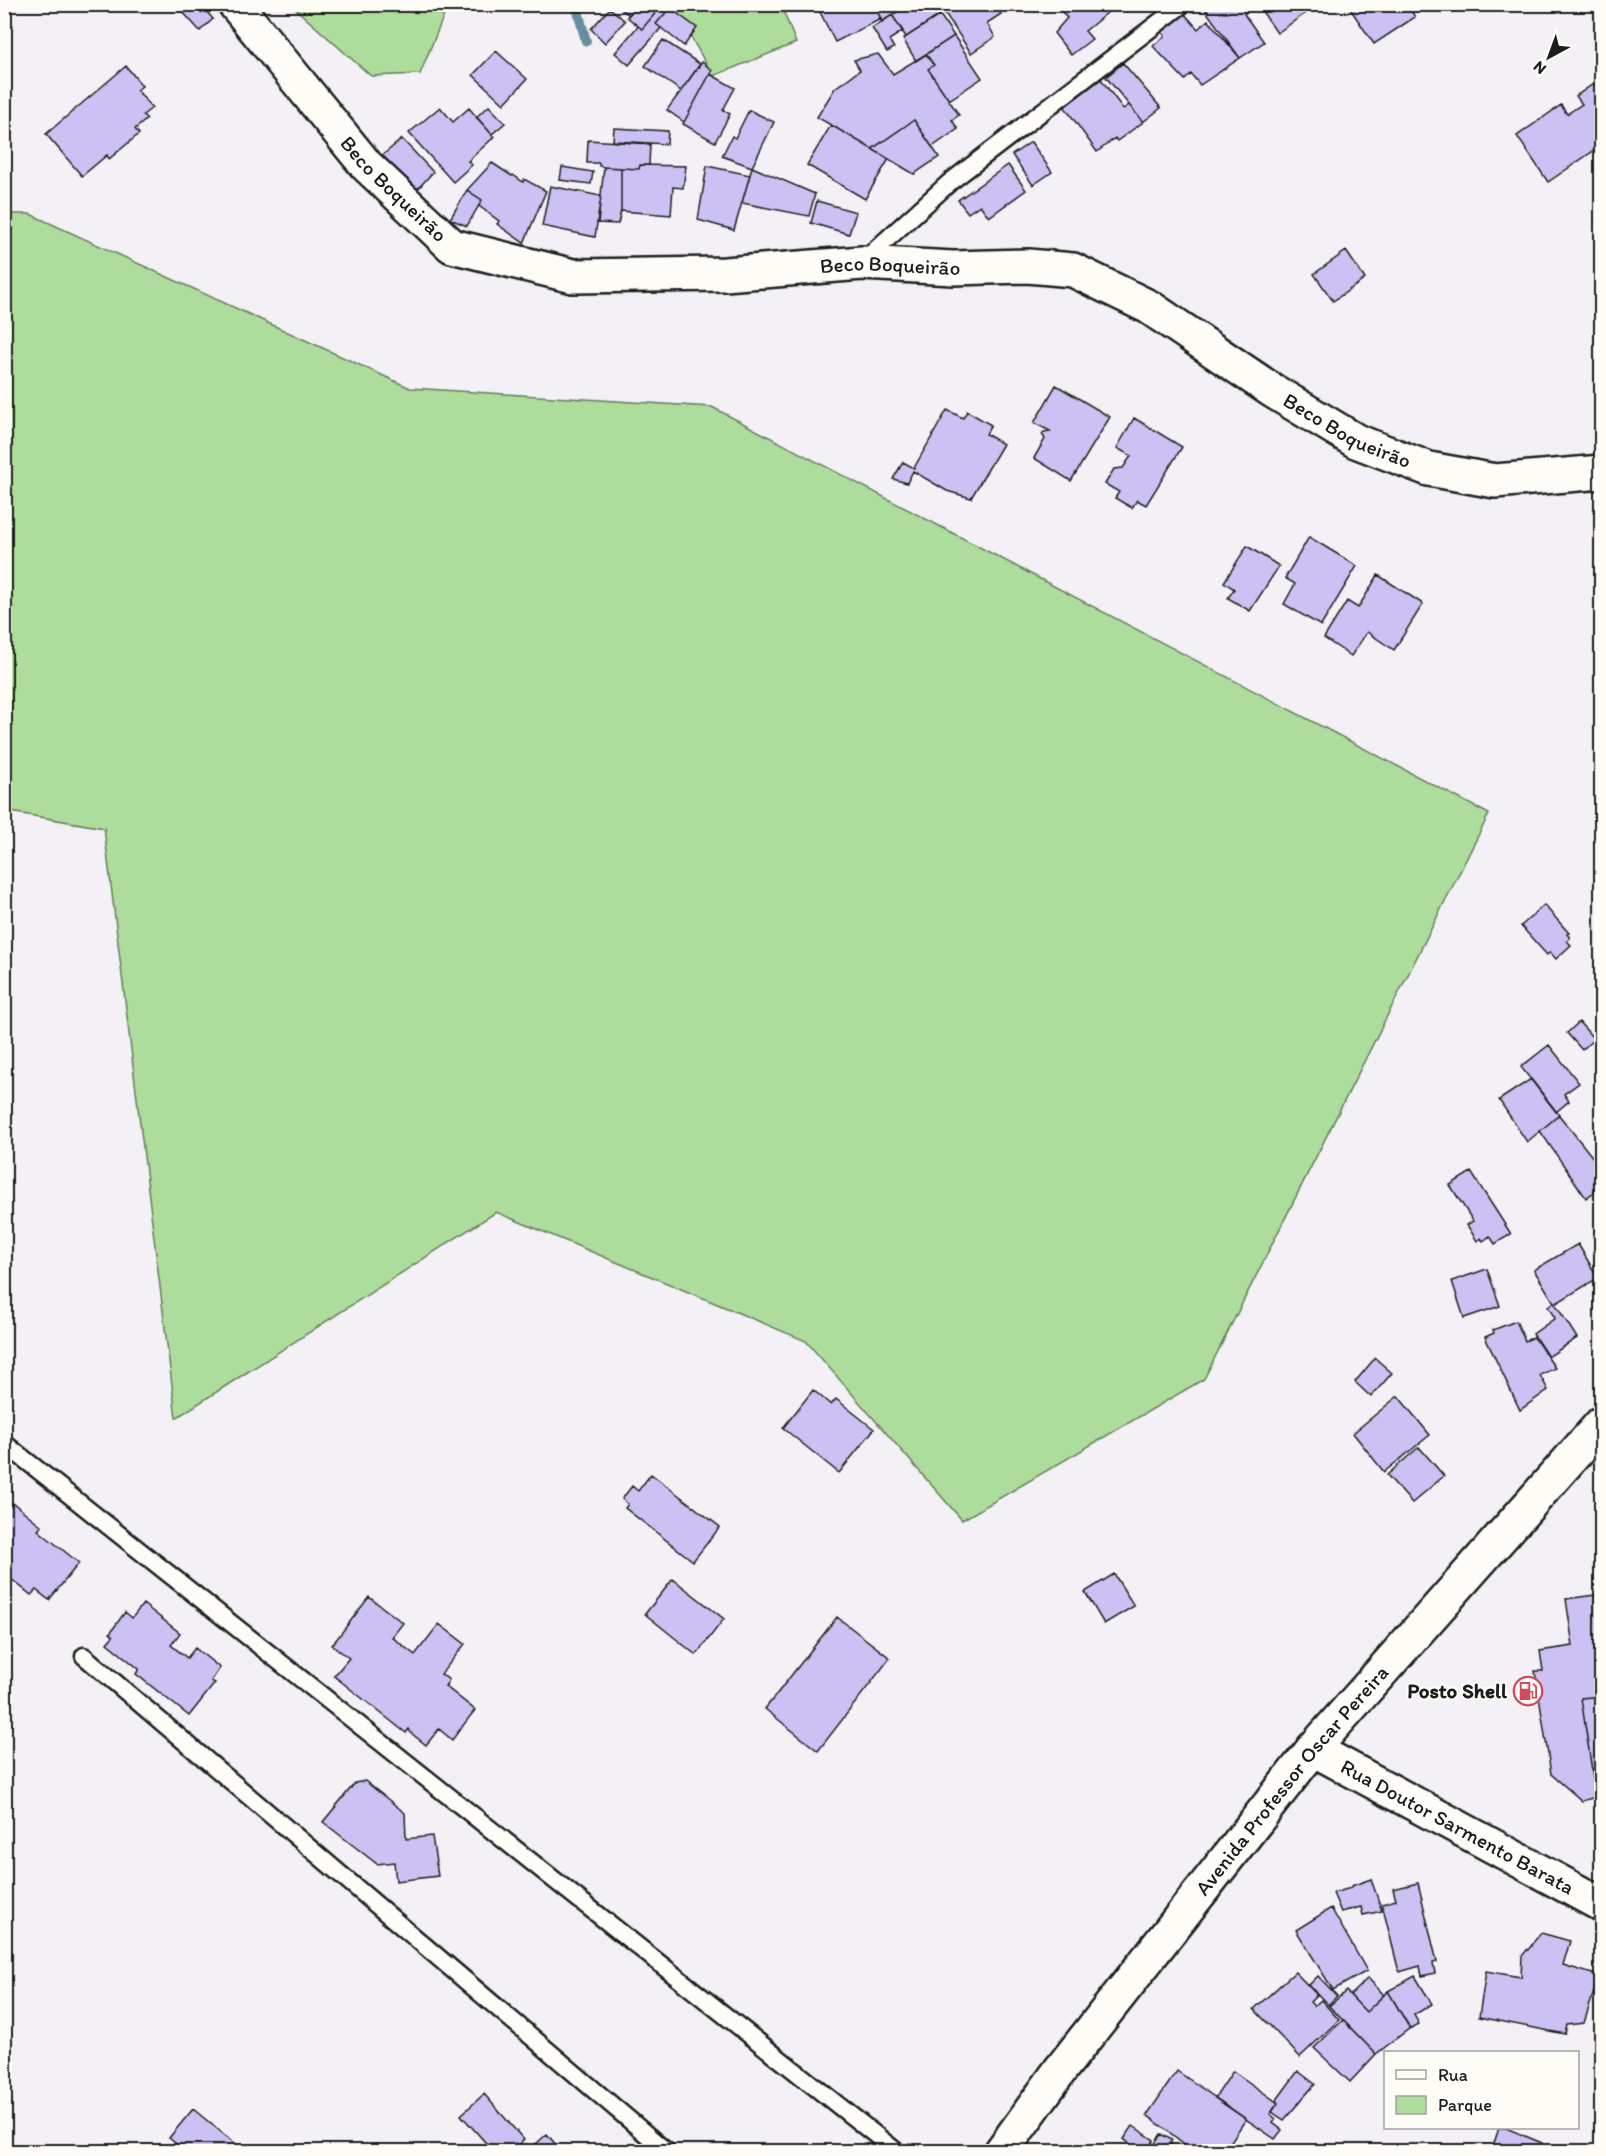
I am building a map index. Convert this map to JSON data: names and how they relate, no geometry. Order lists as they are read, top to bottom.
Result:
{
  "streets": {
    "street": ["Beco Boqueirão", "Avenida Professor Oscar Pereira", "Rua Doutor Sarmento Barata"]
  },
  "crossings": [
    ["Avenida Professor Oscar Pereira", "Rua Doutor Sarmento Barata"]
  ],
  "places": {
    "fuel station": ["Posto Shell"]
  },
  "legend": ["Rua", "Parque"],
  "north": "bottom left"
}
